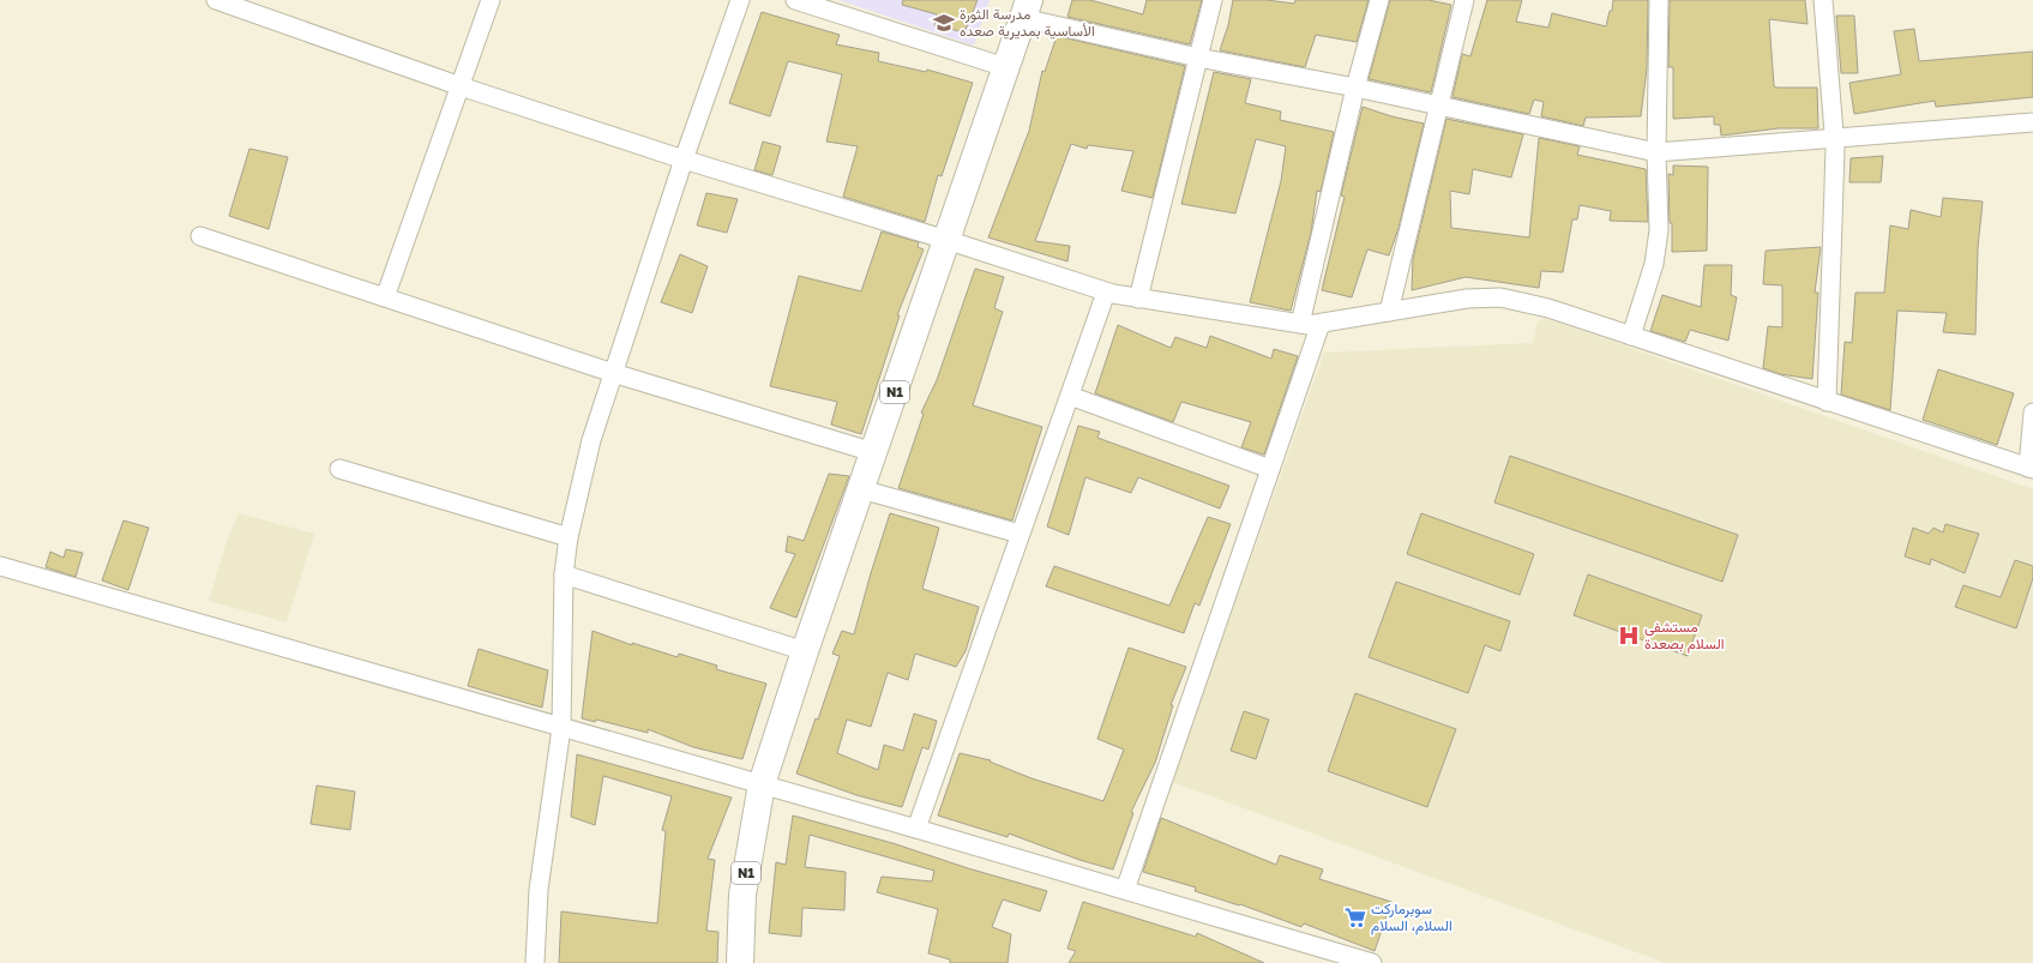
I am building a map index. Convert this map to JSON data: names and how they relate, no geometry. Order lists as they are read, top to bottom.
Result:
{
  "streets": {
    "highway": ["N1"]
  },
  "places": {
    "school or university": ["مدرسة الثورة الأساسية بمديرية صعده"],
    "hospital": ["مستشفى السلام بصعدة"],
    "supermarket": ["سوبرماركت السلام، السلام"]
  }
}
